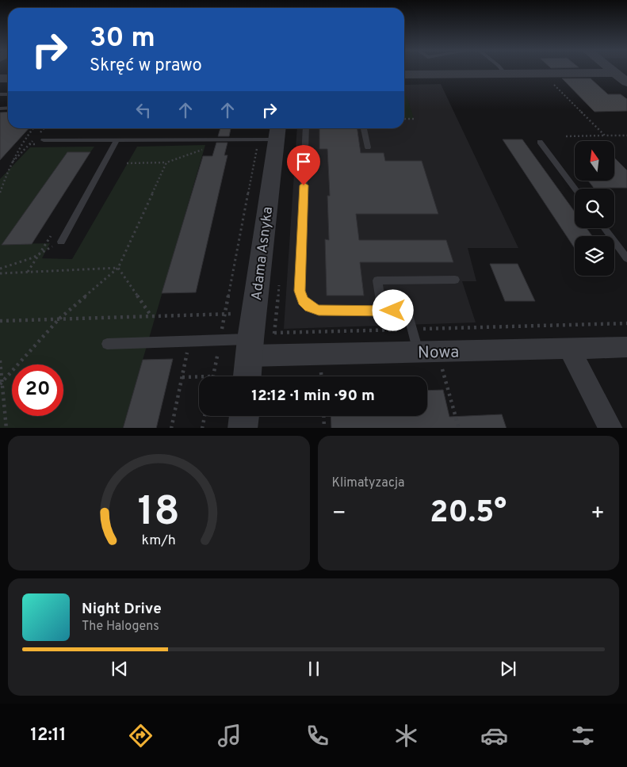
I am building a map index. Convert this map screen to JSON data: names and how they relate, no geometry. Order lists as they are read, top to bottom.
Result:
{
  "streets": {
    "street": ["Adama Asnyka", "Nowa"]
  },
  "crossings": [
    ["Adama Asnyka", "Nowa"]
  ],
  "north": "top",
  "page": {
    "turn": ["30 m", "Skręć w prawo"],
    "limit": "20",
    "trip": "12:12 · 1 min · 90 m",
    "tile": "Klimatyzacja",
    "heat": ["−", "20.5°", "+"],
    "song": ["Night Drive", "The Halogens"],
    "tabs": "12:11",
    "gauge": ["18", "km/h"]
  }
}
